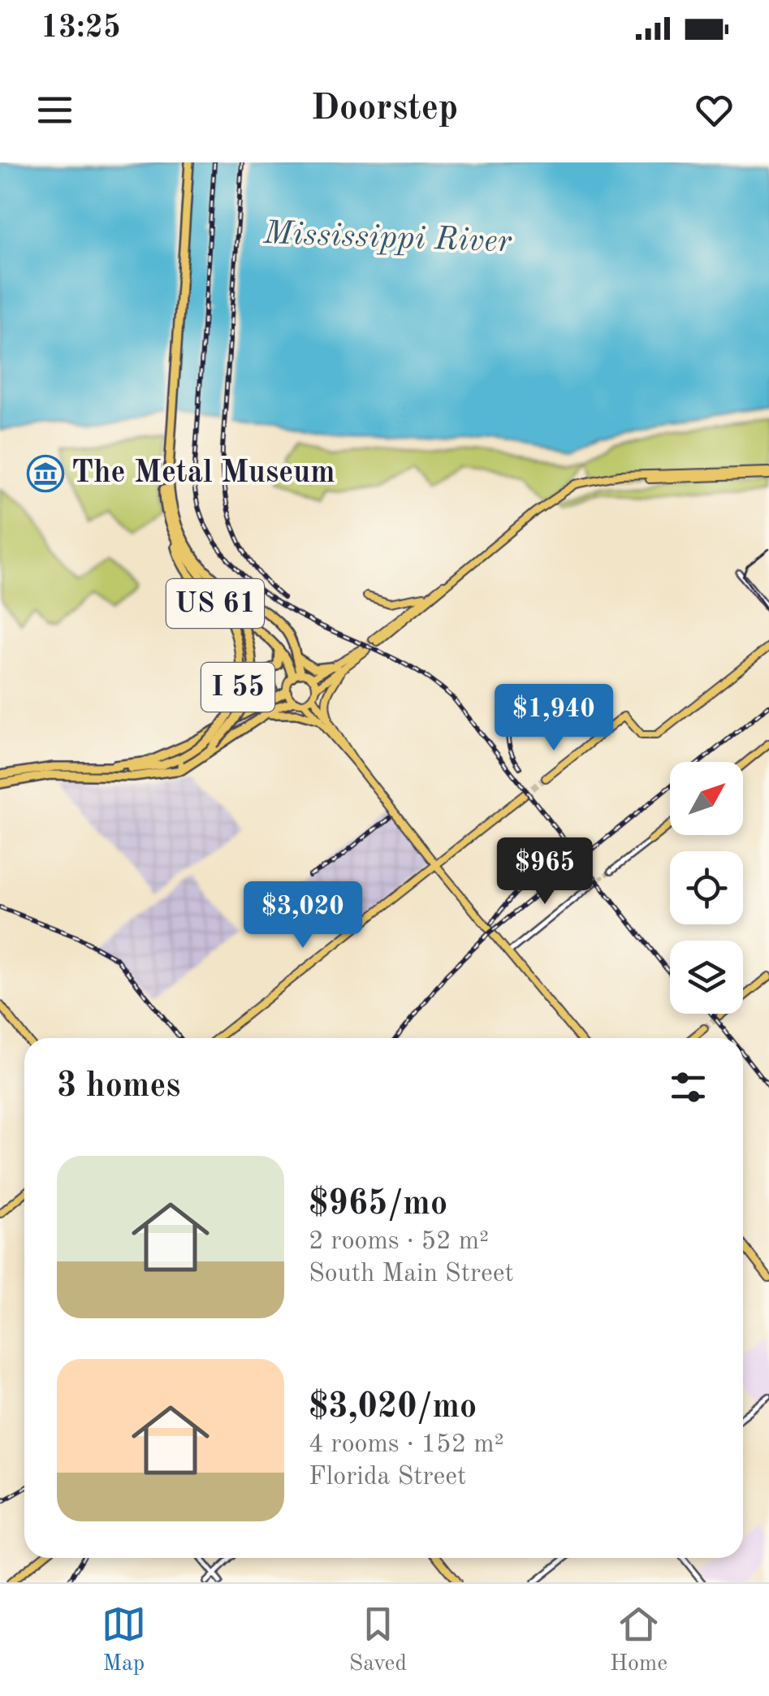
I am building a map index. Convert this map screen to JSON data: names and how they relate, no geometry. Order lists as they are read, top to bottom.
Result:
{
  "streets": {
    "highway": ["US 61", "I 55"]
  },
  "crossings": [
    ["US 61", "I 55"]
  ],
  "water": ["Mississippi River"],
  "places": {
    "museum": ["The Metal Museum"]
  },
  "north": "top right",
  "page": {
    "status": "13:25",
    "header": "Doorstep",
    "price": ["$1,940", "$965", "$3,020"],
    "heading": "3 homes",
    "list": [
      {
        "name": "$965/mo",
        "note": "2 rooms · 52 m² · South Main Street"
      },
      {
        "name": "$3,020/mo",
        "note": "4 rooms · 152 m² · Florida Street"
      }
    ],
    "tabs": ["Map", "Saved", "Home"]
  }
}
